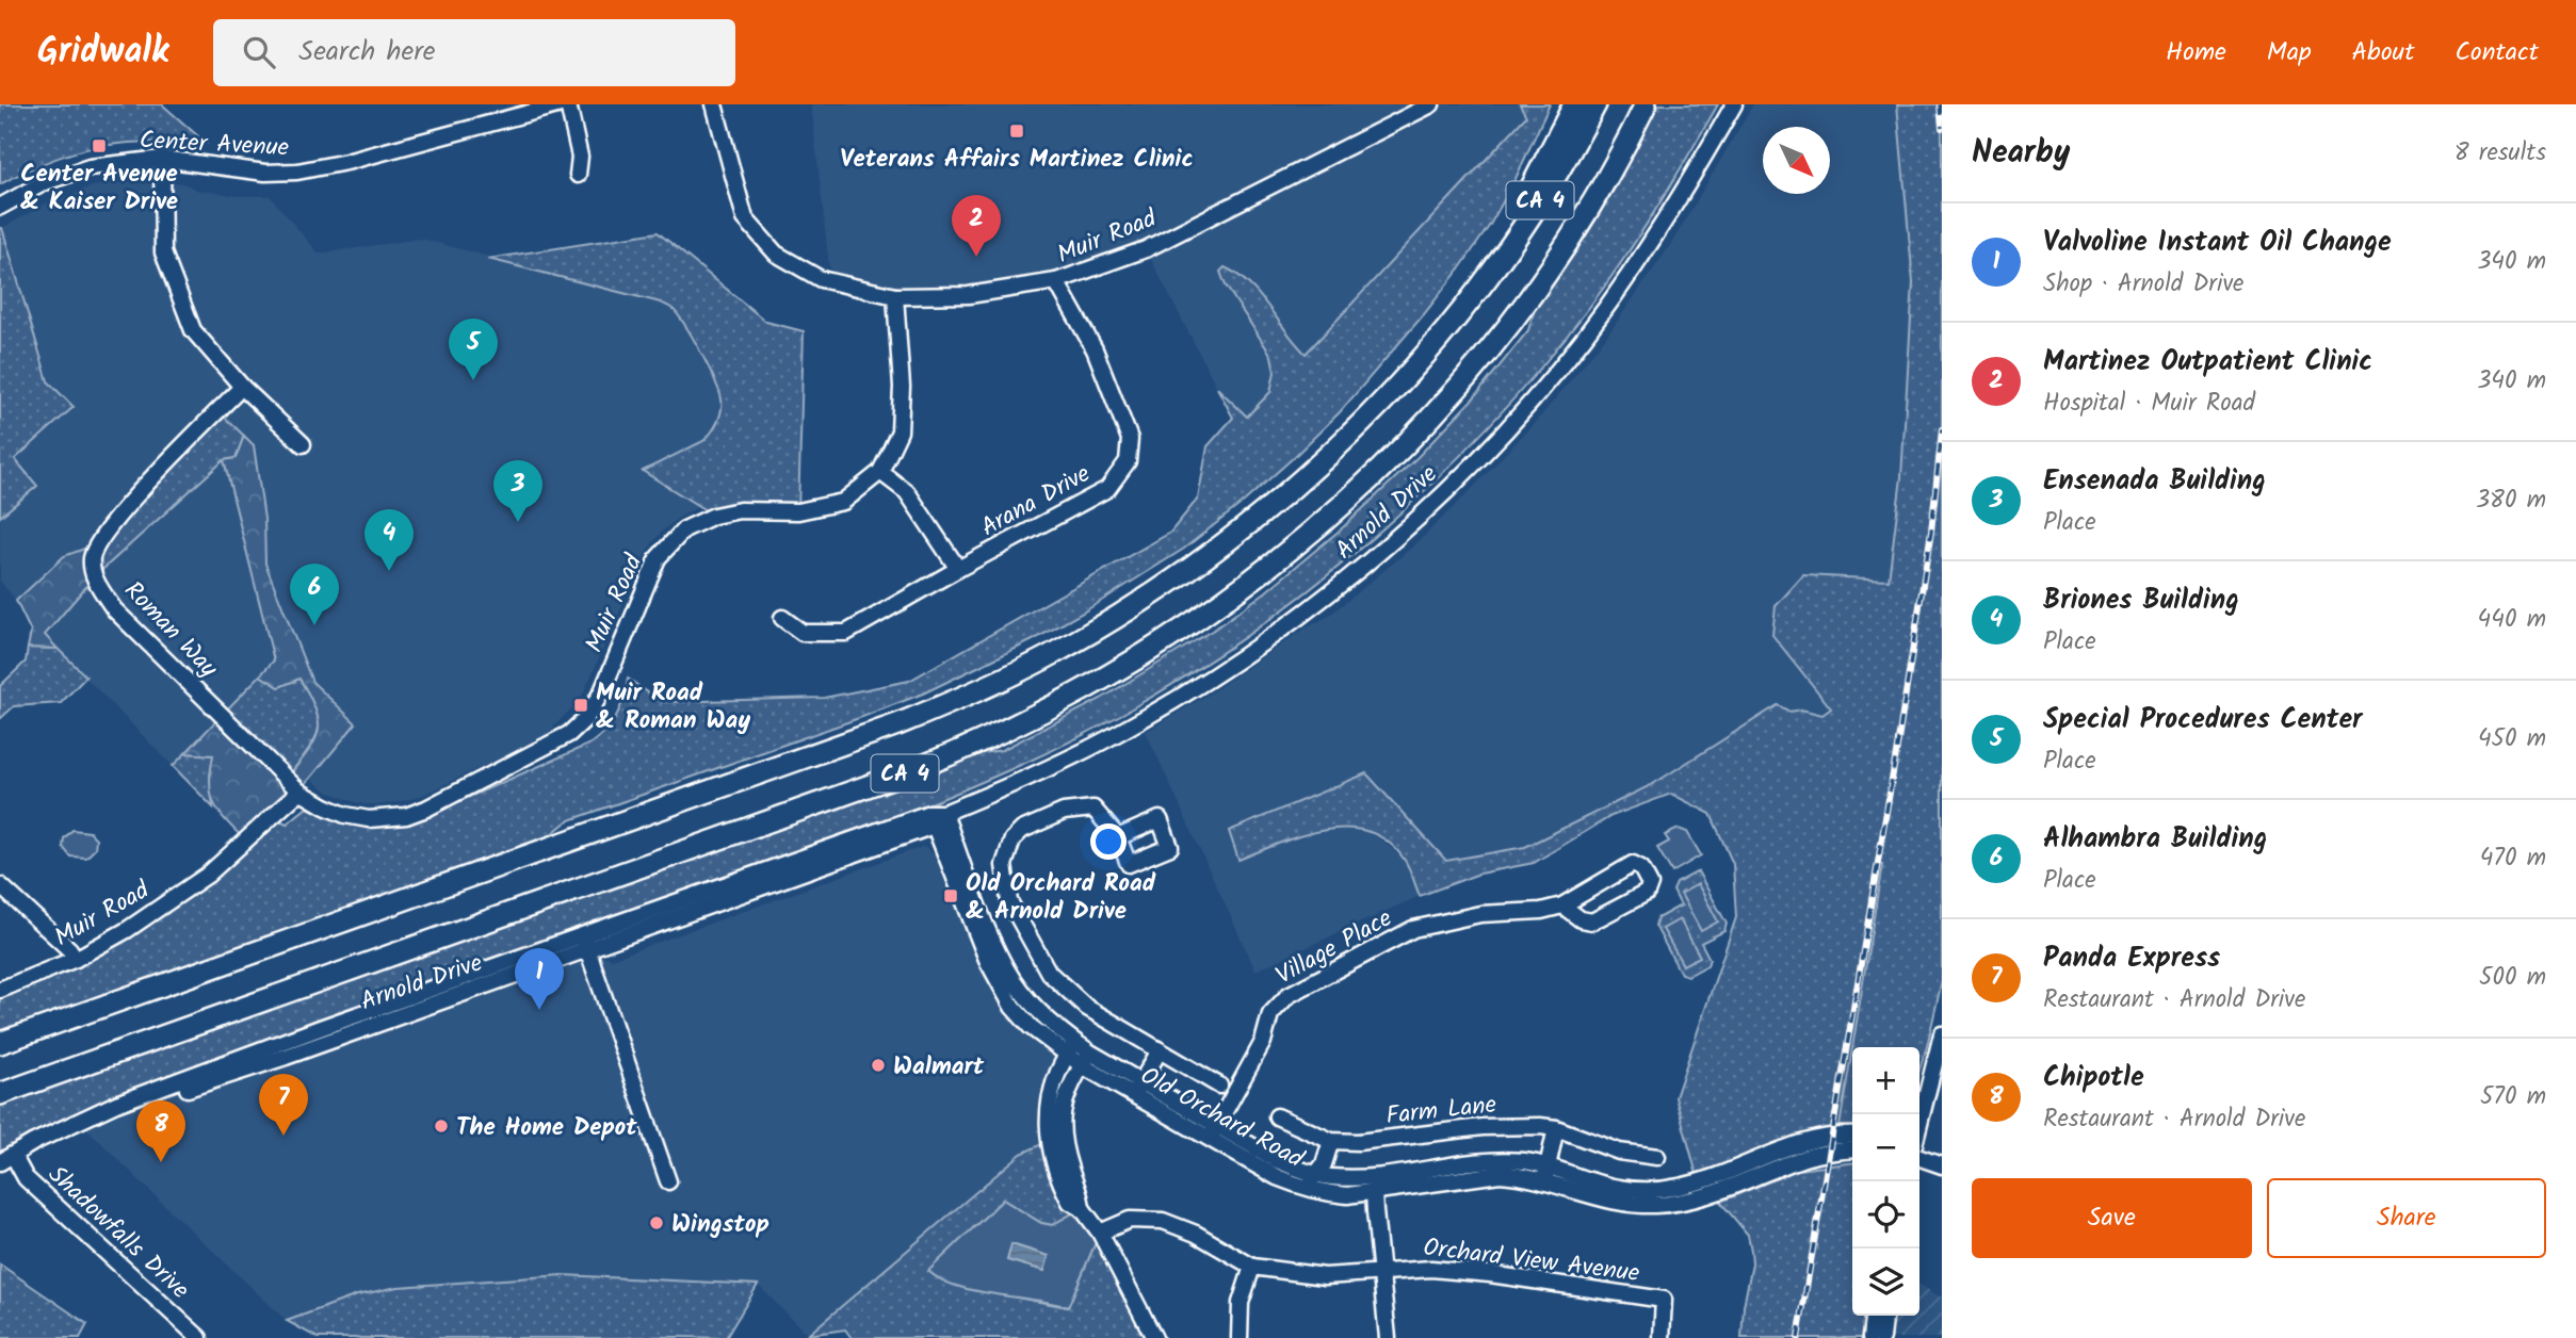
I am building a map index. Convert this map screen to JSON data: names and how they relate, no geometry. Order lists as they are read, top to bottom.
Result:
{
  "streets": {
    "highway": ["CA 4"],
    "street": [
      "Center Avenue",
      "Muir Road",
      "Arana Drive",
      "Arnold Drive",
      "Roman Way",
      "Village Place",
      "Farm Lane",
      "Old Orchard Road",
      "Shadowfalls Drive",
      "Orchard View Avenue"
    ]
  },
  "crossings": [
    ["Muir Road", "Arana Drive"],
    ["Muir Road", "Roman Way"],
    ["Arnold Drive", "Old Orchard Road"],
    ["Arnold Drive", "Shadowfalls Drive"],
    ["Village Place", "Old Orchard Road"]
  ],
  "places": {
    "transit": [
      "Veterans Affairs Martinez Clinic",
      "Center Avenue & Kaiser Drive",
      "Muir Road & Roman Way",
      "Old Orchard Road & Arnold Drive"
    ],
    "other": ["Walmart", "The Home Depot", "Wingstop"]
  },
  "north": "bottom right",
  "page": {
    "header": "Gridwalk",
    "search": "Search here",
    "nav": [
      "Home",
      "Map",
      "About",
      "Contact"
    ],
    "heading": ["Nearby", "8 results"],
    "pins": [
      "2",
      "5",
      "3",
      "4",
      "6",
      "1",
      "7",
      "8"
    ],
    "list": [
      {
        "mark": "1",
        "name": "Valvoline Instant Oil Change",
        "note": "Shop · Arnold Drive",
        "value": "340 m"
      },
      {
        "mark": "2",
        "name": "Martinez Outpatient Clinic",
        "note": "Hospital · Muir Road",
        "value": "340 m"
      },
      {
        "mark": "3",
        "name": "Ensenada Building",
        "note": "Place",
        "value": "380 m"
      },
      {
        "mark": "4",
        "name": "Briones Building",
        "note": "Place",
        "value": "440 m"
      },
      {
        "mark": "5",
        "name": "Special Procedures Center",
        "note": "Place",
        "value": "450 m"
      },
      {
        "mark": "6",
        "name": "Alhambra Building",
        "note": "Place",
        "value": "470 m"
      },
      {
        "mark": "7",
        "name": "Panda Express",
        "note": "Restaurant · Arnold Drive",
        "value": "500 m"
      },
      {
        "mark": "8",
        "name": "Chipotle",
        "note": "Restaurant · Arnold Drive",
        "value": "570 m"
      }
    ],
    "map_buttons": ["+", "−"],
    "buttons": ["Save", "Share"]
  }
}
